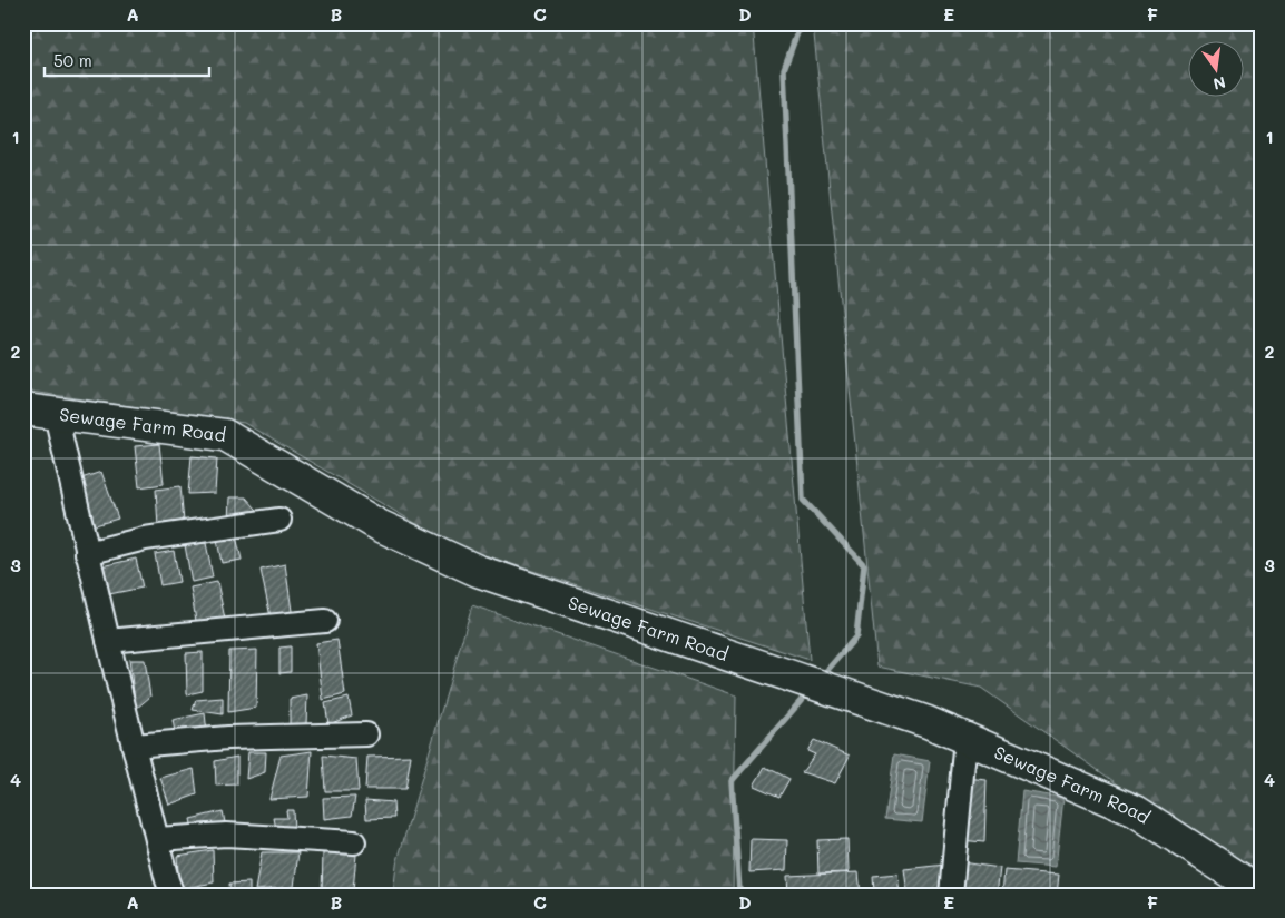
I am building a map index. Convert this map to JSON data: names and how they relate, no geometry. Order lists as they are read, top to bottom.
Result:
{
  "streets": {
    "main road": ["Sewage Farm Road"]
  },
  "scale_bar": "50 m",
  "north": "bottom",
  "grid": {
    "columns": [
      "A",
      "B",
      "C",
      "D",
      "E",
      "F"
    ],
    "rows": [
      "1",
      "2",
      "3",
      "4"
    ]
  }
}
